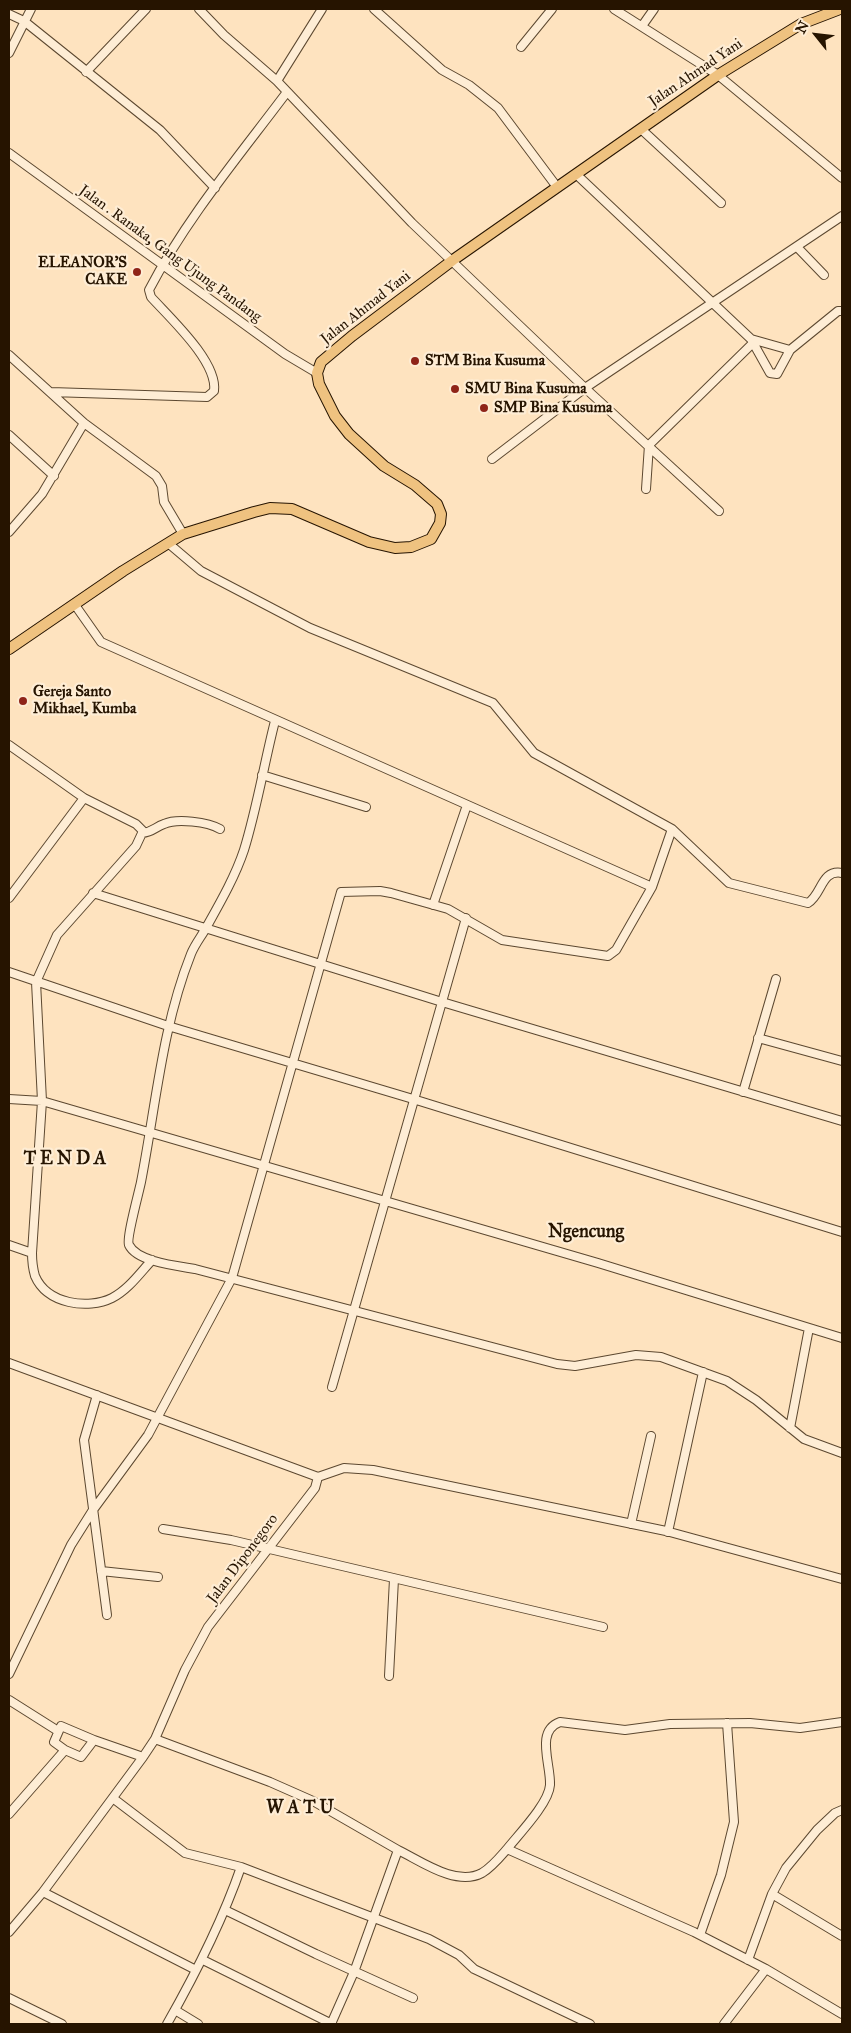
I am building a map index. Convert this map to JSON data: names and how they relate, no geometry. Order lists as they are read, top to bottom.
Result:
{
  "streets": {
    "highway": ["Jalan Ahmad Yani"],
    "street": ["Jalan . Ranaka, Gang Ujung Pandang", "Jalan Diponegoro"]
  },
  "crossings": [
    ["Jalan Ahmad Yani", "Jalan . Ranaka, Gang Ujung Pandang"]
  ],
  "districts": ["T E N D A", "Ngencung", "W A T U"],
  "places": [
    "ELEANOR'S CAKE",
    "STM Bina Kusuma",
    "SMU Bina Kusuma",
    "SMP Bina Kusuma",
    "Gereja Santo Mikhael, Kumba"
  ],
  "north": "top left"
}
